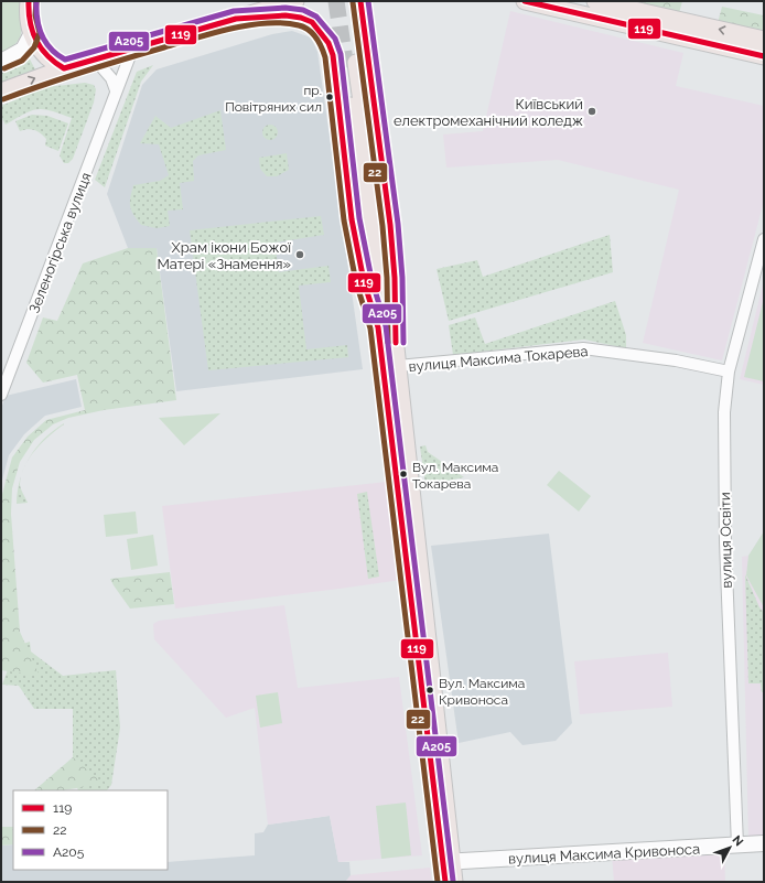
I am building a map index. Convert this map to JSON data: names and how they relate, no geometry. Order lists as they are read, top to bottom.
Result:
{
  "streets": {
    "street": [
      "Зеленогірська вулиця",
      "вулиця Максима Токарева",
      "вулиця Освіти",
      "вулиця Максима Кривоноса"
    ]
  },
  "crossings": [
    ["вулиця Максима Токарева", "вулиця Освіти"],
    ["вулиця Освіти", "вулиця Максима Кривоноса"]
  ],
  "places": [
    "пр. Повітряних сил",
    "Київський електромеханічний коледж",
    "Храм ікони Божої Матері «Знамення»",
    "Вул. Максима Токарева",
    "Вул. Максима Кривоноса"
  ],
  "lines": ["transit line 119", "transit line 22", "transit line А205"],
  "legend": ["119", "22", "А205"],
  "north": "top right"
}
